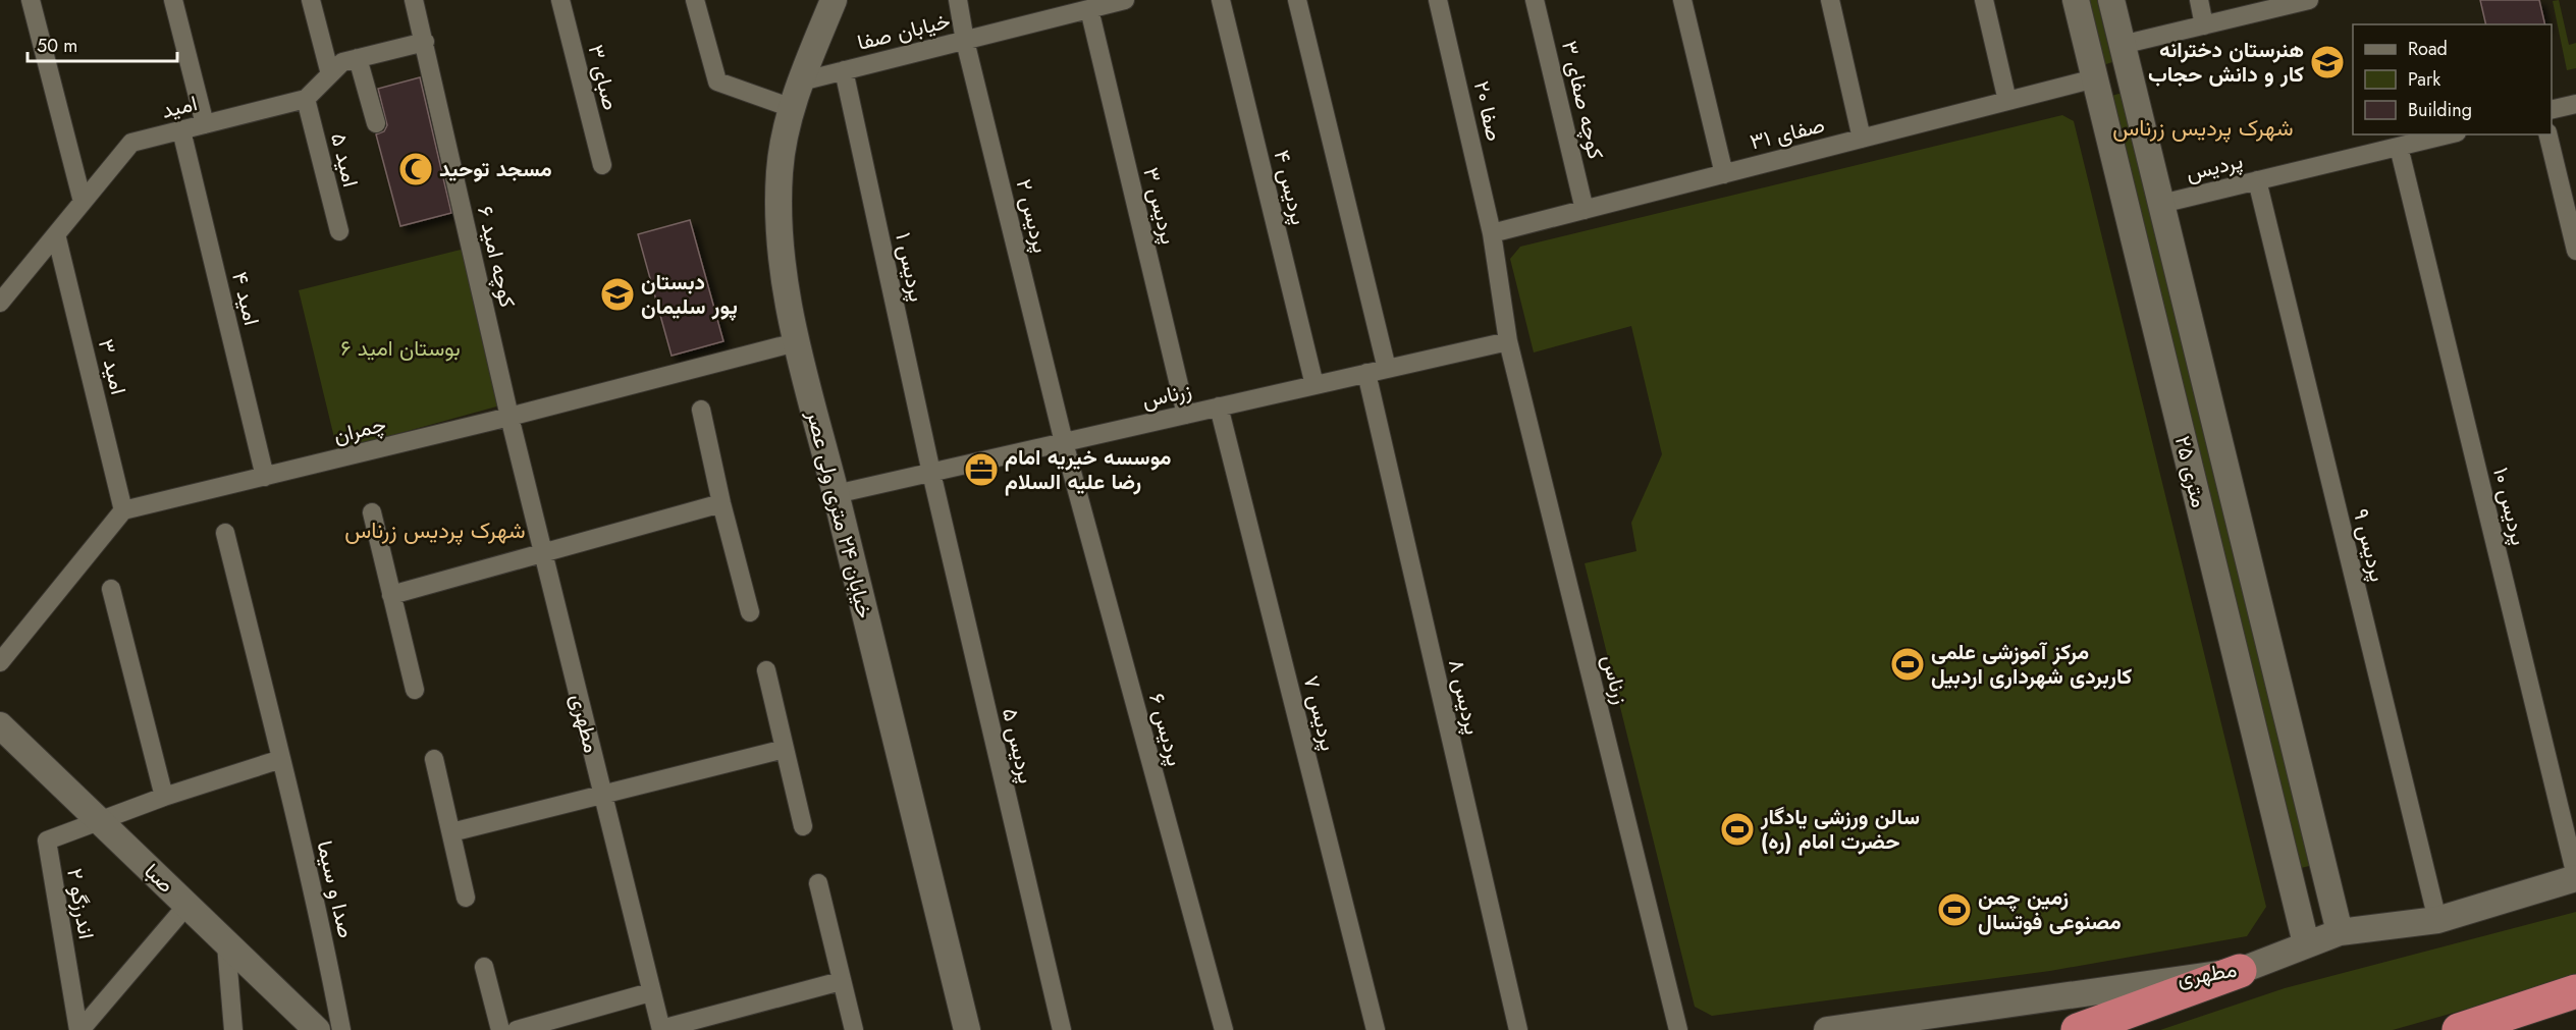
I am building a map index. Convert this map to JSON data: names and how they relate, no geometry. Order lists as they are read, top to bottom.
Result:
{
  "streets": {
    "street": [
      "خیابان صفا",
      "صبای ۳",
      "کوچه صفای ۳",
      "امید",
      "صفا ۲۰",
      "صفای ۳۱",
      "امید ۵",
      "پردیس",
      "پردیس ۴",
      "پردیس ۳",
      "پردیس ۲",
      "کوچه امید ۶",
      "پردیس ۱",
      "امید ۴",
      "امید ۳",
      "زرناس",
      "چمران",
      "۲۵ متری",
      "پردیس ۱۰",
      "خیابان ۲۴ متری ولی عصر",
      "پردیس ۹",
      "پردیس ۸",
      "پردیس ۷",
      "مطهری",
      "پردیس ۶",
      "پردیس ۵",
      "صبا",
      "صدا و سیما",
      "اندرزگو ۲"
    ]
  },
  "crossings": [
    ["خیابان صفا", "پردیس ۳"],
    ["خیابان صفا", "پردیس ۲"],
    ["خیابان صفا", "پردیس ۱"],
    ["خیابان صفا", "خیابان ۲۴ متری ولی عصر"],
    ["کوچه صفای ۳", "صفای ۳۱"],
    ["امید", "امید ۵"],
    ["امید", "امید ۴"],
    ["امید", "امید ۳"],
    ["صفا ۲۰", "صفای ۳۱"],
    ["صفا ۲۰", "زرناس"],
    ["صفای ۳۱", "زرناس"],
    ["صفای ۳۱", "۲۵ متری"],
    ["پردیس", "۲۵ متری"],
    ["پردیس", "پردیس ۱۰"],
    ["پردیس", "پردیس ۹"],
    ["پردیس ۴", "زرناس"],
    ["پردیس ۳", "زرناس"],
    ["پردیس ۲", "زرناس"],
    ["پردیس ۲", "پردیس ۶"],
    ["کوچه امید ۶", "چمران"],
    ["کوچه امید ۶", "مطهری"],
    ["پردیس ۱", "زرناس"],
    ["پردیس ۱", "پردیس ۵"],
    ["امید ۴", "چمران"],
    ["امید ۳", "چمران"],
    ["زرناس", "خیابان ۲۴ متری ولی عصر"],
    ["زرناس", "پردیس ۸"],
    ["زرناس", "پردیس ۷"],
    ["زرناس", "پردیس ۶"],
    ["زرناس", "پردیس ۵"],
    ["چمران", "خیابان ۲۴ متری ولی عصر"],
    ["چمران", "مطهری"],
    ["۲۵ متری", "مطهری"],
    ["پردیس ۱۰", "مطهری"],
    ["پردیس ۹", "مطهری"],
    ["صبا", "اندرزگو ۲"]
  ],
  "districts": ["شهرک پردیس زرناس", "شهرک پردیس زرناس"],
  "parks": ["بوستان امید ۶"],
  "places": {
    "school or university": ["هنرستان دخترانه کار و دانش حجاب", "دبستان پور سلیمان"],
    "mosque": ["مسجد توحید"],
    "office": ["موسسه خیریه امام رضا علیه السلام"],
    "sports": ["مرکز آموزشی علمی کاربردی شهرداری اردبیل", "سالن ورزشی یادگار حضرت امام (ره)", "زمین چمن مصنوعی فوتسال"]
  },
  "legend": ["Road", "Park", "Building"],
  "scale_bar": "50 m"
}
